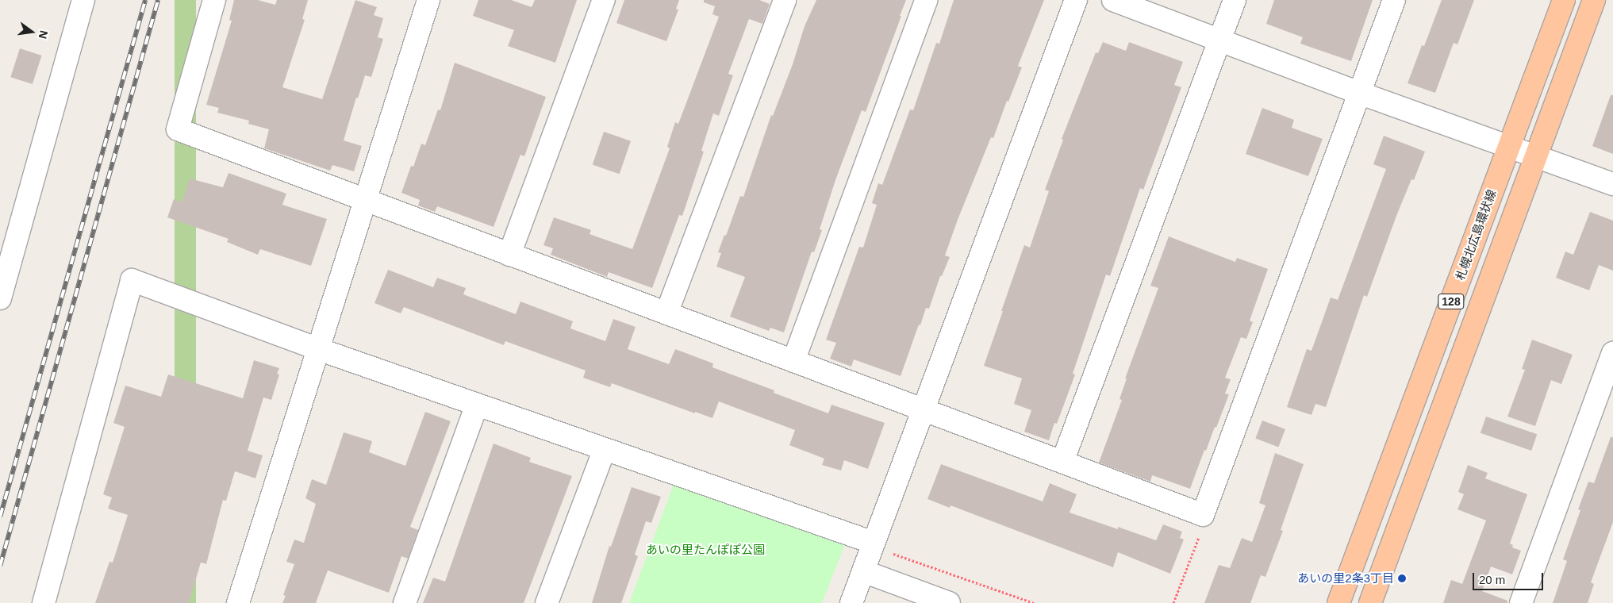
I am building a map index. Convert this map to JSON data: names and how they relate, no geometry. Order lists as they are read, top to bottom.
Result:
{
  "streets": {
    "main road": ["札幌北広島環状線", "128"]
  },
  "parks": ["あいの里たんぽぽ公園"],
  "places": ["あいの里2条3丁目"],
  "scale_bar": "20 m",
  "north": "right"
}
